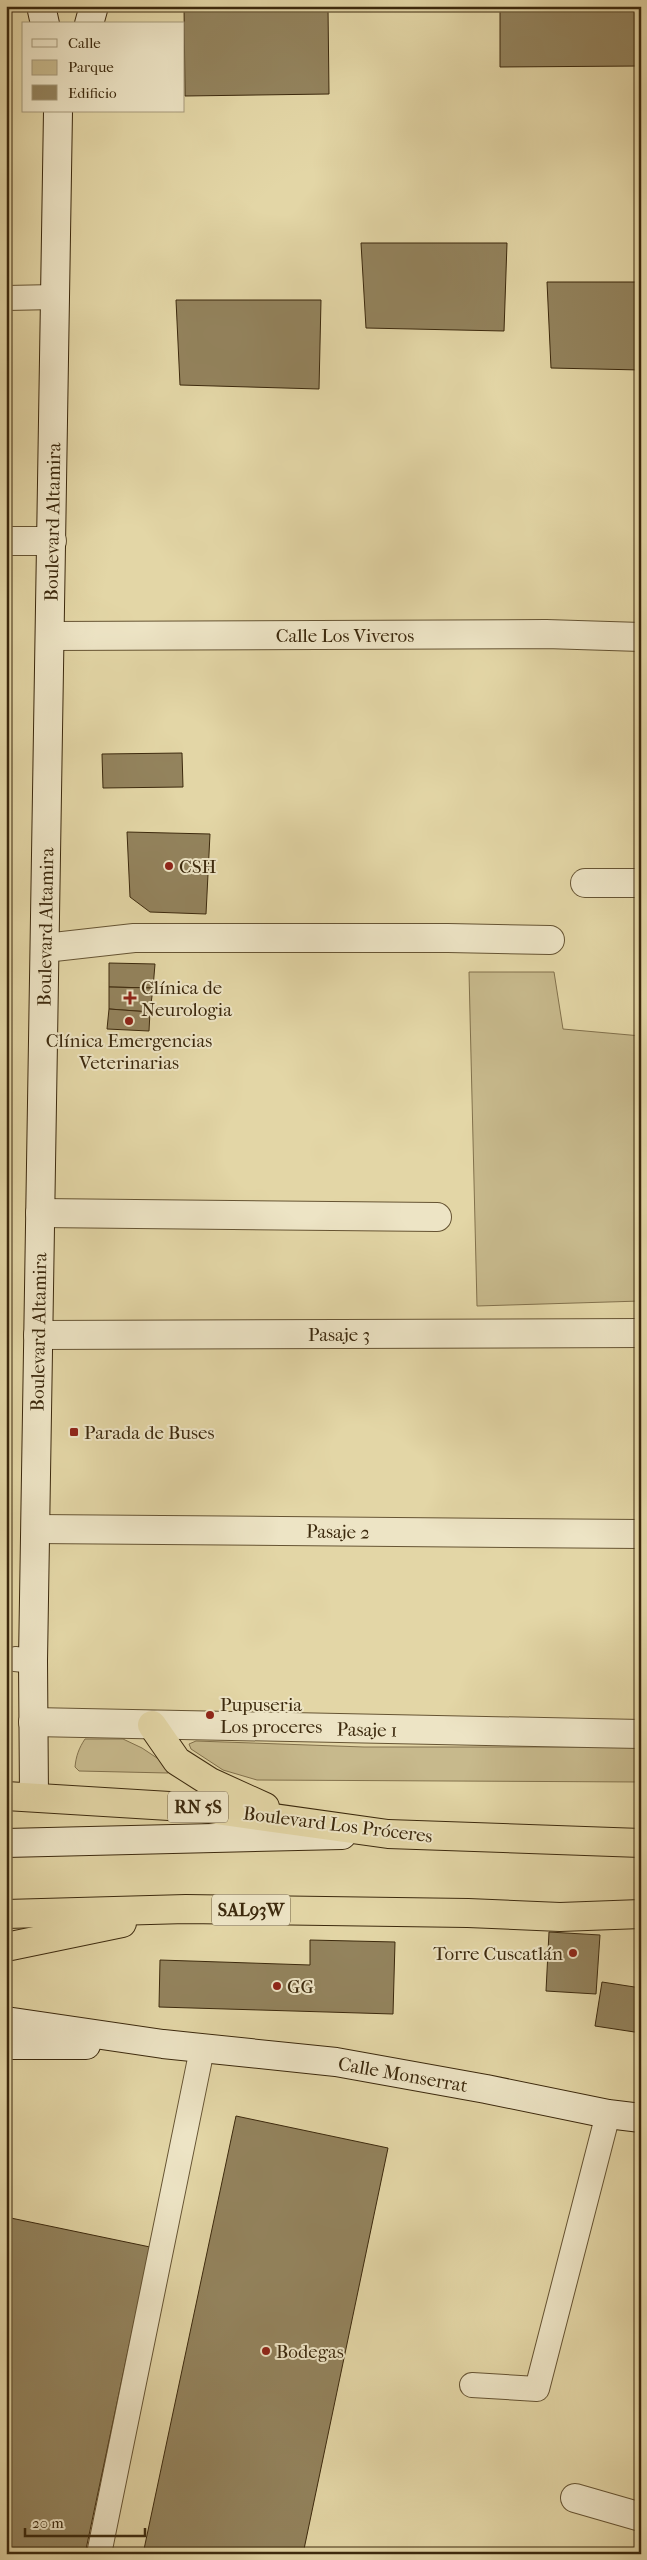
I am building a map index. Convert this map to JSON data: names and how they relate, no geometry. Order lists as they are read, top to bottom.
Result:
{
  "streets": {
    "highway": ["RN 5S", "Boulevard Los Próceres", "SAL93W"],
    "street": [
      "Boulevard Altamira",
      "Calle Los Viveros",
      "Pasaje 3",
      "Pasaje 2",
      "Pasaje 1",
      "Calle Monserrat"
    ]
  },
  "crossings": [
    ["Boulevard Altamira", "Calle Los Viveros"],
    ["Boulevard Altamira", "Pasaje 3"],
    ["Boulevard Altamira", "Pasaje 2"],
    ["Boulevard Altamira", "Pasaje 1"],
    ["Boulevard Altamira", "Boulevard Los Próceres"]
  ],
  "places": {
    "other": [
      "CSH",
      "Clínica Emergencias Veterinarias",
      "Pupuseria Los proceres",
      "Torre Cuscatlán",
      "GG",
      "Bodegas"
    ],
    "health": ["Clínica de Neurologia"],
    "transit": ["Parada de Buses"]
  },
  "legend": ["Calle", "Parque", "Edificio"],
  "scale_bar": "20 m"
}
